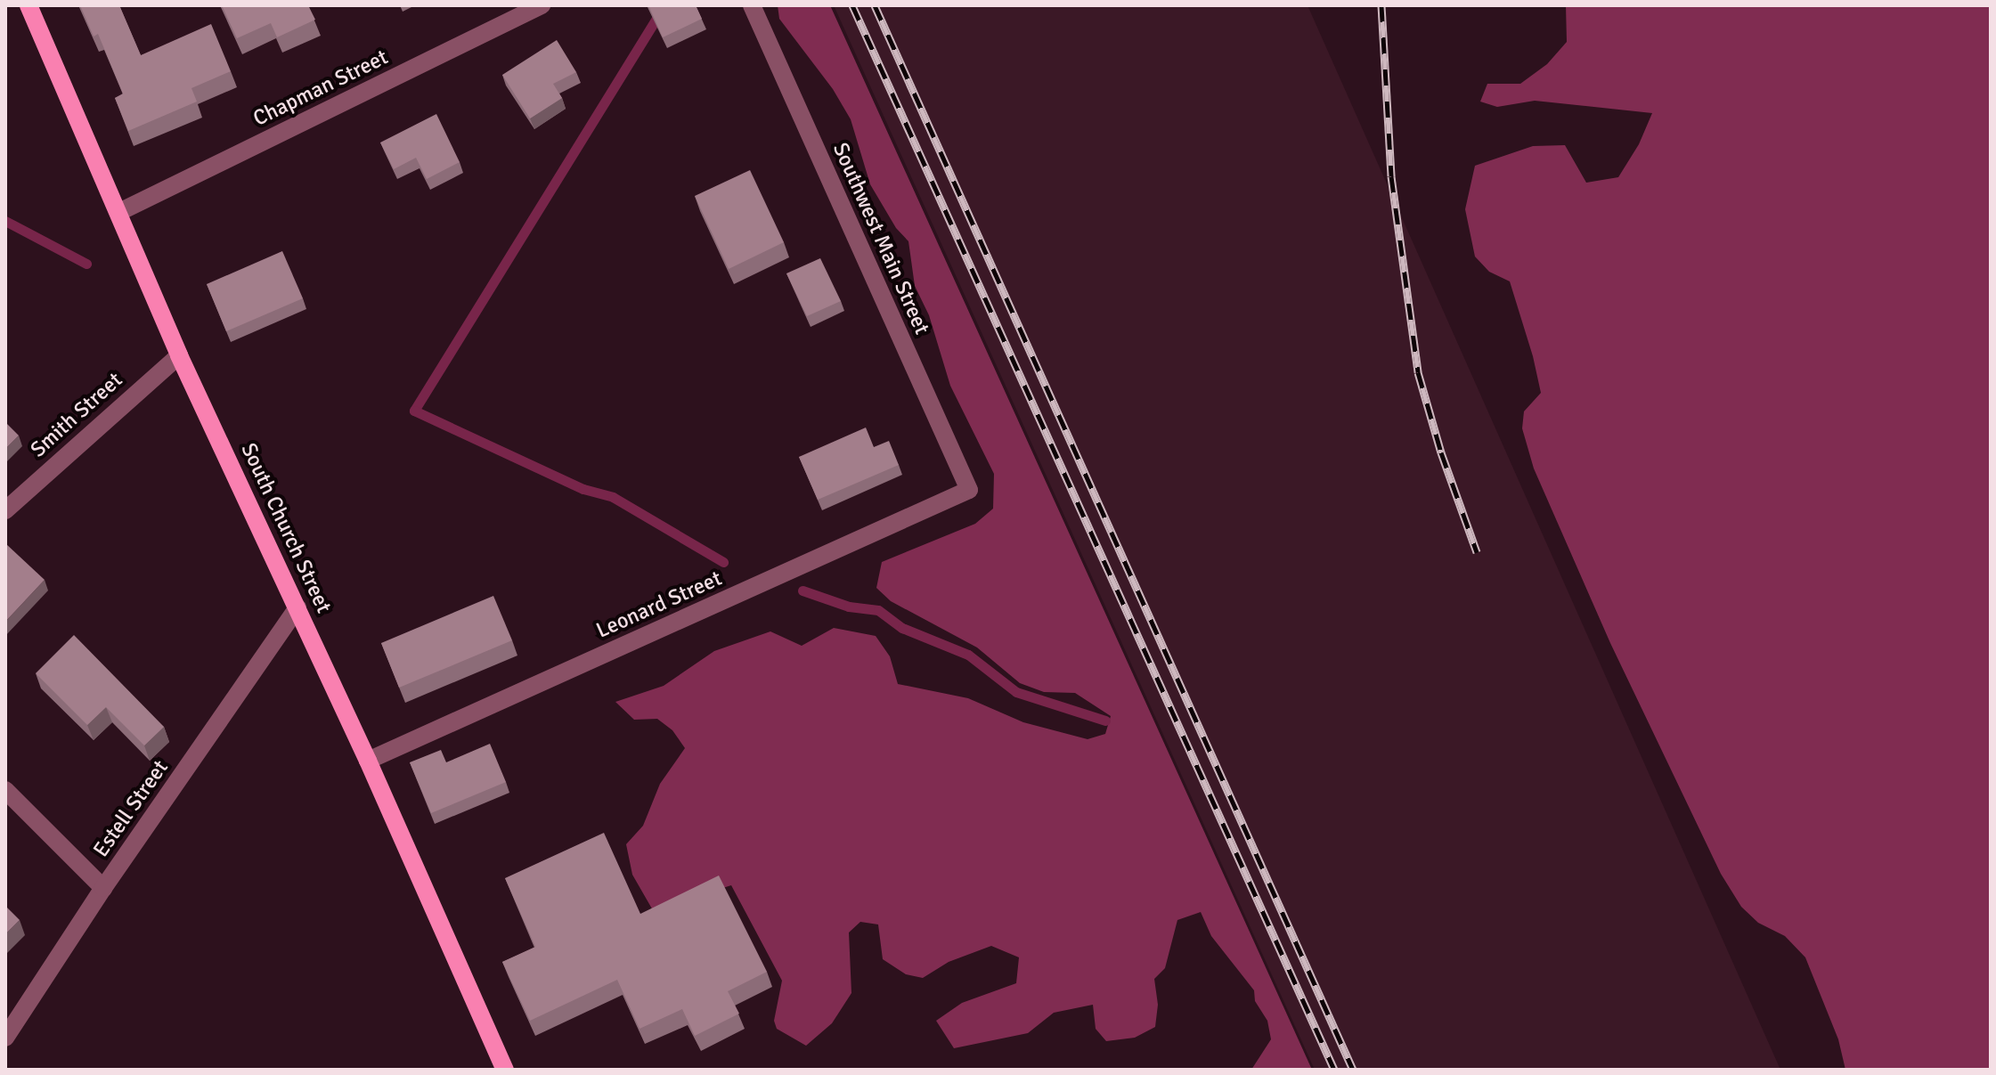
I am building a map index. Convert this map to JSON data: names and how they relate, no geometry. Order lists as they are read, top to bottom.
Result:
{
  "streets": {
    "main road": ["South Church Street"],
    "street": [
      "Chapman Street",
      "Southwest Main Street",
      "Smith Street",
      "Leonard Street",
      "Estell Street"
    ]
  },
  "crossings": [
    ["Chapman Street", "South Church Street"],
    ["Southwest Main Street", "Leonard Street"],
    ["Smith Street", "South Church Street"],
    ["South Church Street", "Leonard Street"],
    ["South Church Street", "Estell Street"]
  ]
}
